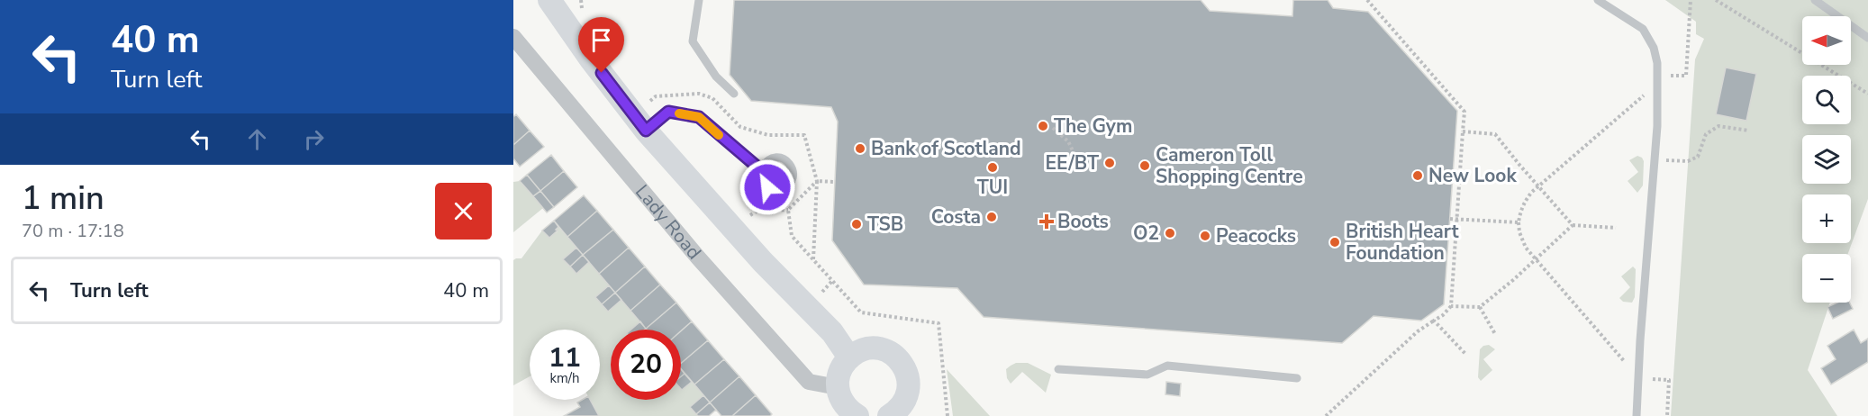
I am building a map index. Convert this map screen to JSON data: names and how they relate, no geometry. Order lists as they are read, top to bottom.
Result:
{
  "streets": {
    "street": ["Lady Road"]
  },
  "places": {
    "other": [
      "The Gym",
      "Bank of Scotland",
      "EE/BT",
      "Cameron Toll Shopping Centre",
      "TUI",
      "New Look",
      "Costa",
      "TSB",
      "O2",
      "Peacocks",
      "British Heart Foundation"
    ],
    "health": ["Boots"]
  },
  "north": "left",
  "page": {
    "turn": ["40 m", "Turn left"],
    "map_buttons": ["+", "−"],
    "heading": ["1 min", "70 m · 17:18"],
    "list": [
      {
        "name": "Turn left",
        "value": "40 m"
      }
    ],
    "speed": "11 km/h",
    "limit": "20"
  }
}
